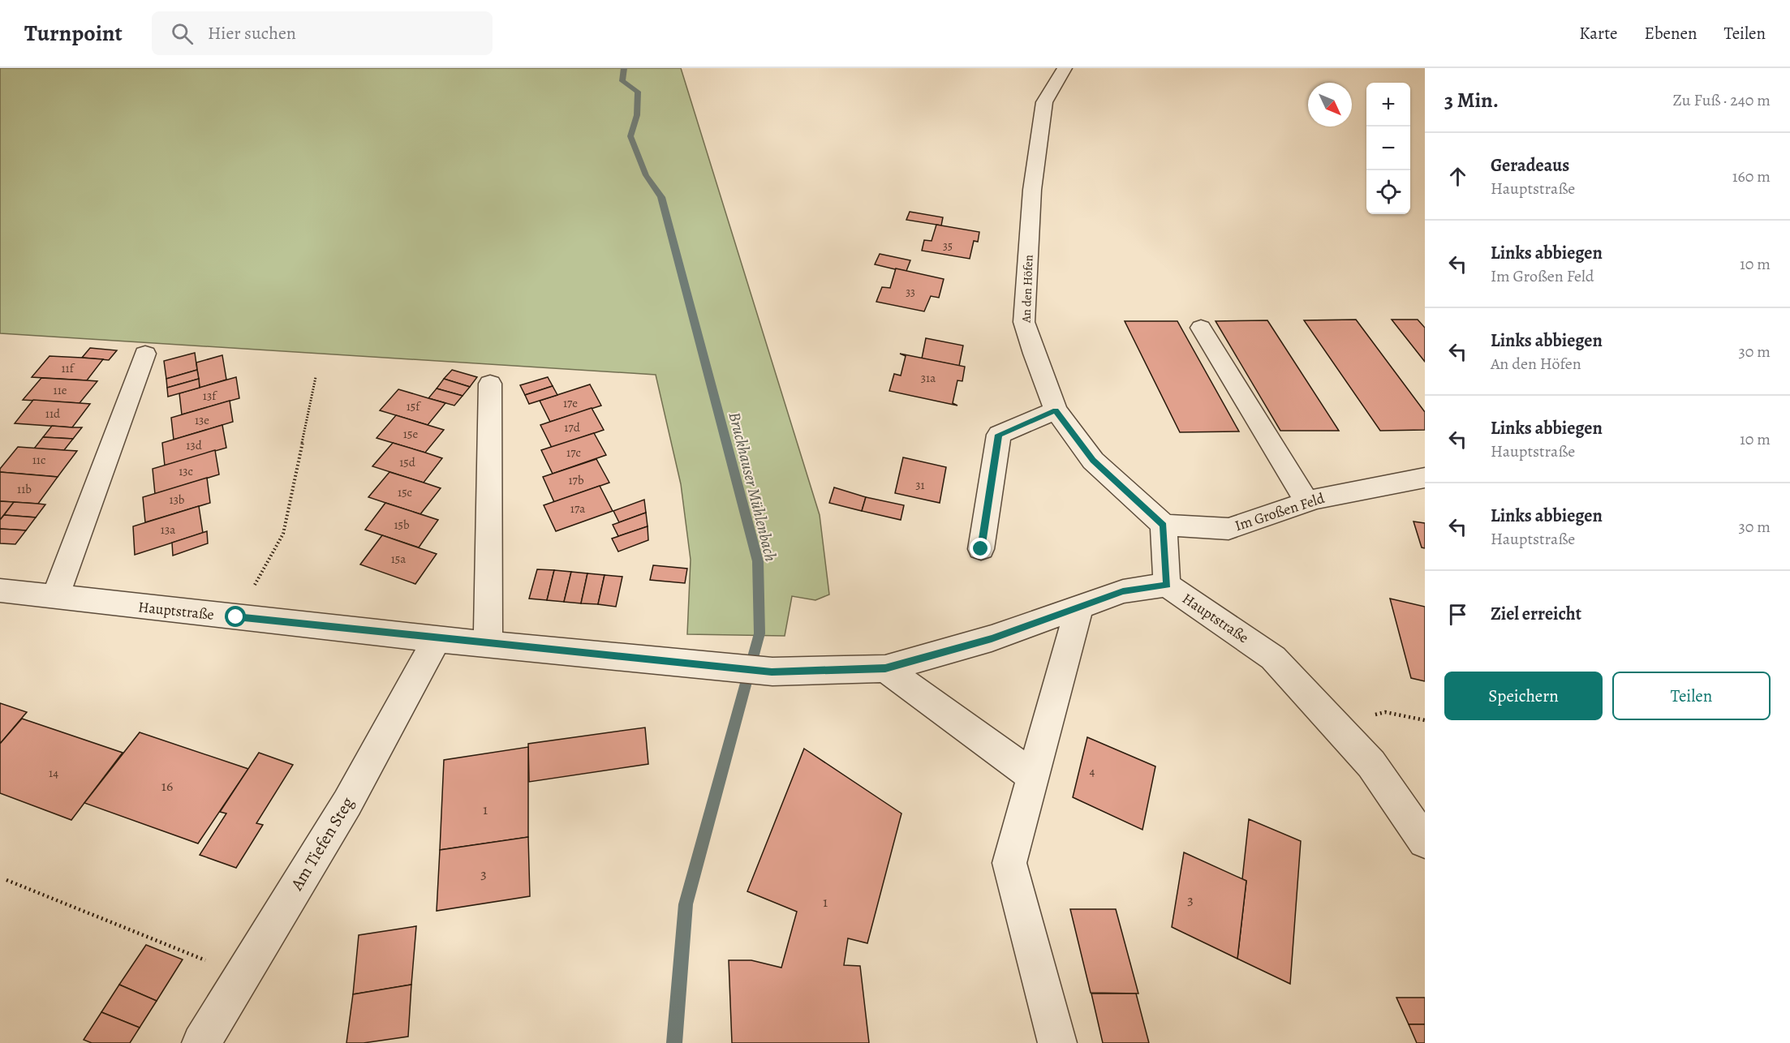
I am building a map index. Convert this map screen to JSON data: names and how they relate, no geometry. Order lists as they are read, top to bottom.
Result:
{
  "streets": {
    "street": [
      "An den Höfen",
      "Im Großen Feld",
      "Hauptstraße",
      "Am Tiefen Steg"
    ]
  },
  "crossings": [
    ["An den Höfen", "Im Großen Feld"],
    ["Hauptstraße", "Am Tiefen Steg"]
  ],
  "water": ["Bruckhauser Mühlenbach"],
  "house_numbers": [
    "35",
    "33",
    "11f",
    "31a",
    "11e",
    "13f",
    "17e",
    "15f",
    "11d",
    "13e",
    "17d",
    "15e",
    "13d",
    "17c",
    "11c",
    "15d",
    "13c",
    "17b",
    "31",
    "11b",
    "15c",
    "13b",
    "17a",
    "15b",
    "13a",
    "15a",
    "4",
    "14",
    "16",
    "1",
    "3",
    "3",
    "1"
  ],
  "north": "bottom right",
  "page": {
    "header": "Turnpoint",
    "search": "Hier suchen",
    "nav": ["Karte", "Ebenen", "Teilen"],
    "heading": ["3 Min.", "Zu Fuß · 240 m"],
    "map_buttons": ["+", "−"],
    "list": [
      ["Geradeaus", "Hauptstraße", "160 m"],
      ["Links abbiegen", "Im Großen Feld", "10 m"],
      ["Links abbiegen", "An den Höfen", "30 m"],
      ["Links abbiegen", "Hauptstraße", "10 m"],
      ["Links abbiegen", "Hauptstraße", "30 m"],
      "Ziel erreicht"
    ],
    "buttons": ["Speichern", "Teilen"]
  }
}
